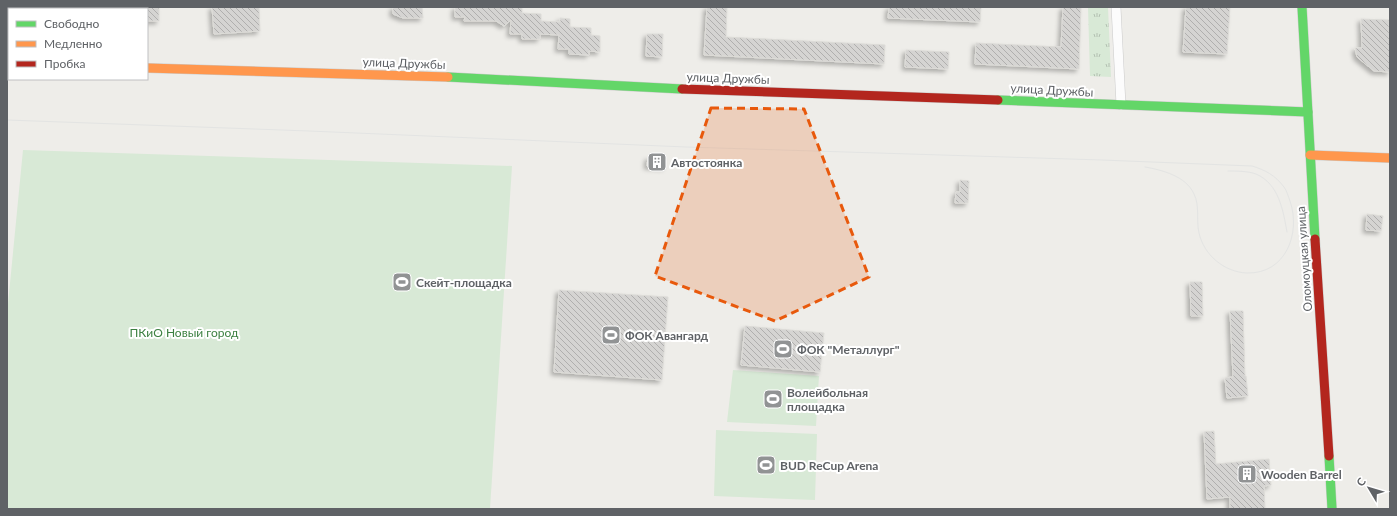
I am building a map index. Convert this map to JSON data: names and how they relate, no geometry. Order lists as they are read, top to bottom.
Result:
{
  "streets": {
    "street": ["улица Дружбы", "Оломоуцкая улица"]
  },
  "crossings": [
    ["улица Дружбы", "Оломоуцкая улица"]
  ],
  "parks": ["ПКиО Новый город"],
  "places": {
    "building": ["Автостоянка", "Wooden Barrel"],
    "sports": [
      "Скейт-площадка",
      "ФОК Авангард",
      "ФОК \"Металлург\"",
      "Волейбольная площадка",
      "BUD ReCup Arena"
    ]
  },
  "legend": ["Свободно", "Медленно", "Пробка"],
  "north": "top left"
}
